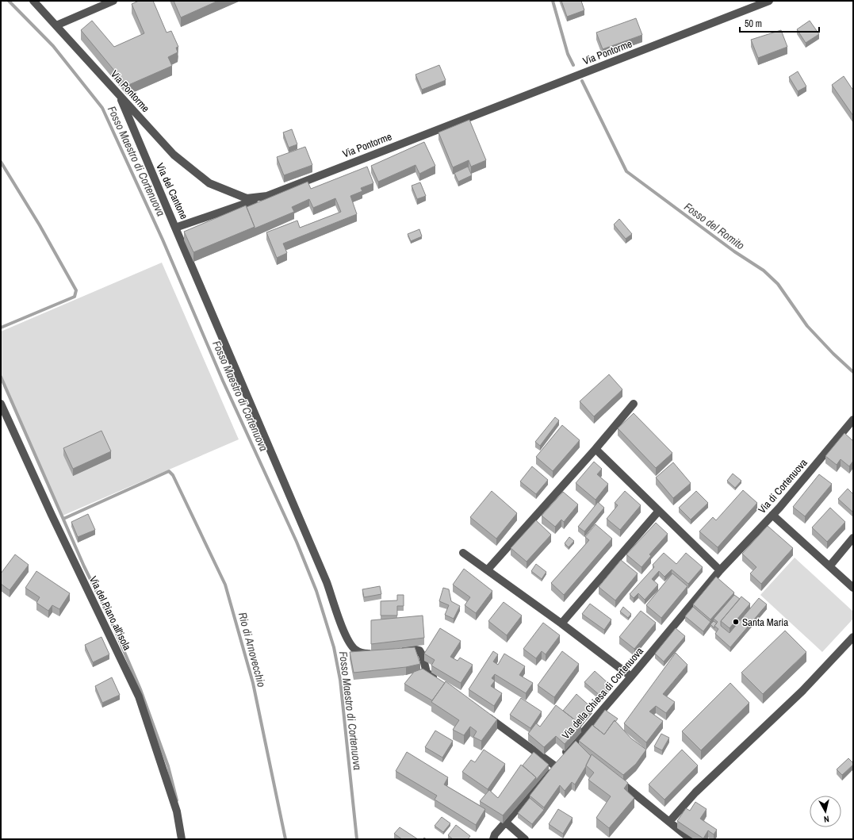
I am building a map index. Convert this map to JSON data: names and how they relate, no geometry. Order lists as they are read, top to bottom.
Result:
{
  "streets": {
    "street": [
      "Via Pontorme",
      "Via del Cantone",
      "Via di Cortenuova",
      "Via del Piano all'isola",
      "Via della Chiesa di Cortenuova"
    ]
  },
  "crossings": [
    ["Via Pontorme", "Via del Cantone"],
    ["Via di Cortenuova", "Via della Chiesa di Cortenuova"]
  ],
  "water": ["Fosso Maestro di Cortenuova", "Fosso del Romito", "Rio di Arnovecchio"],
  "places": ["Santa Maria"],
  "scale_bar": "50 m",
  "north": "bottom"
}
